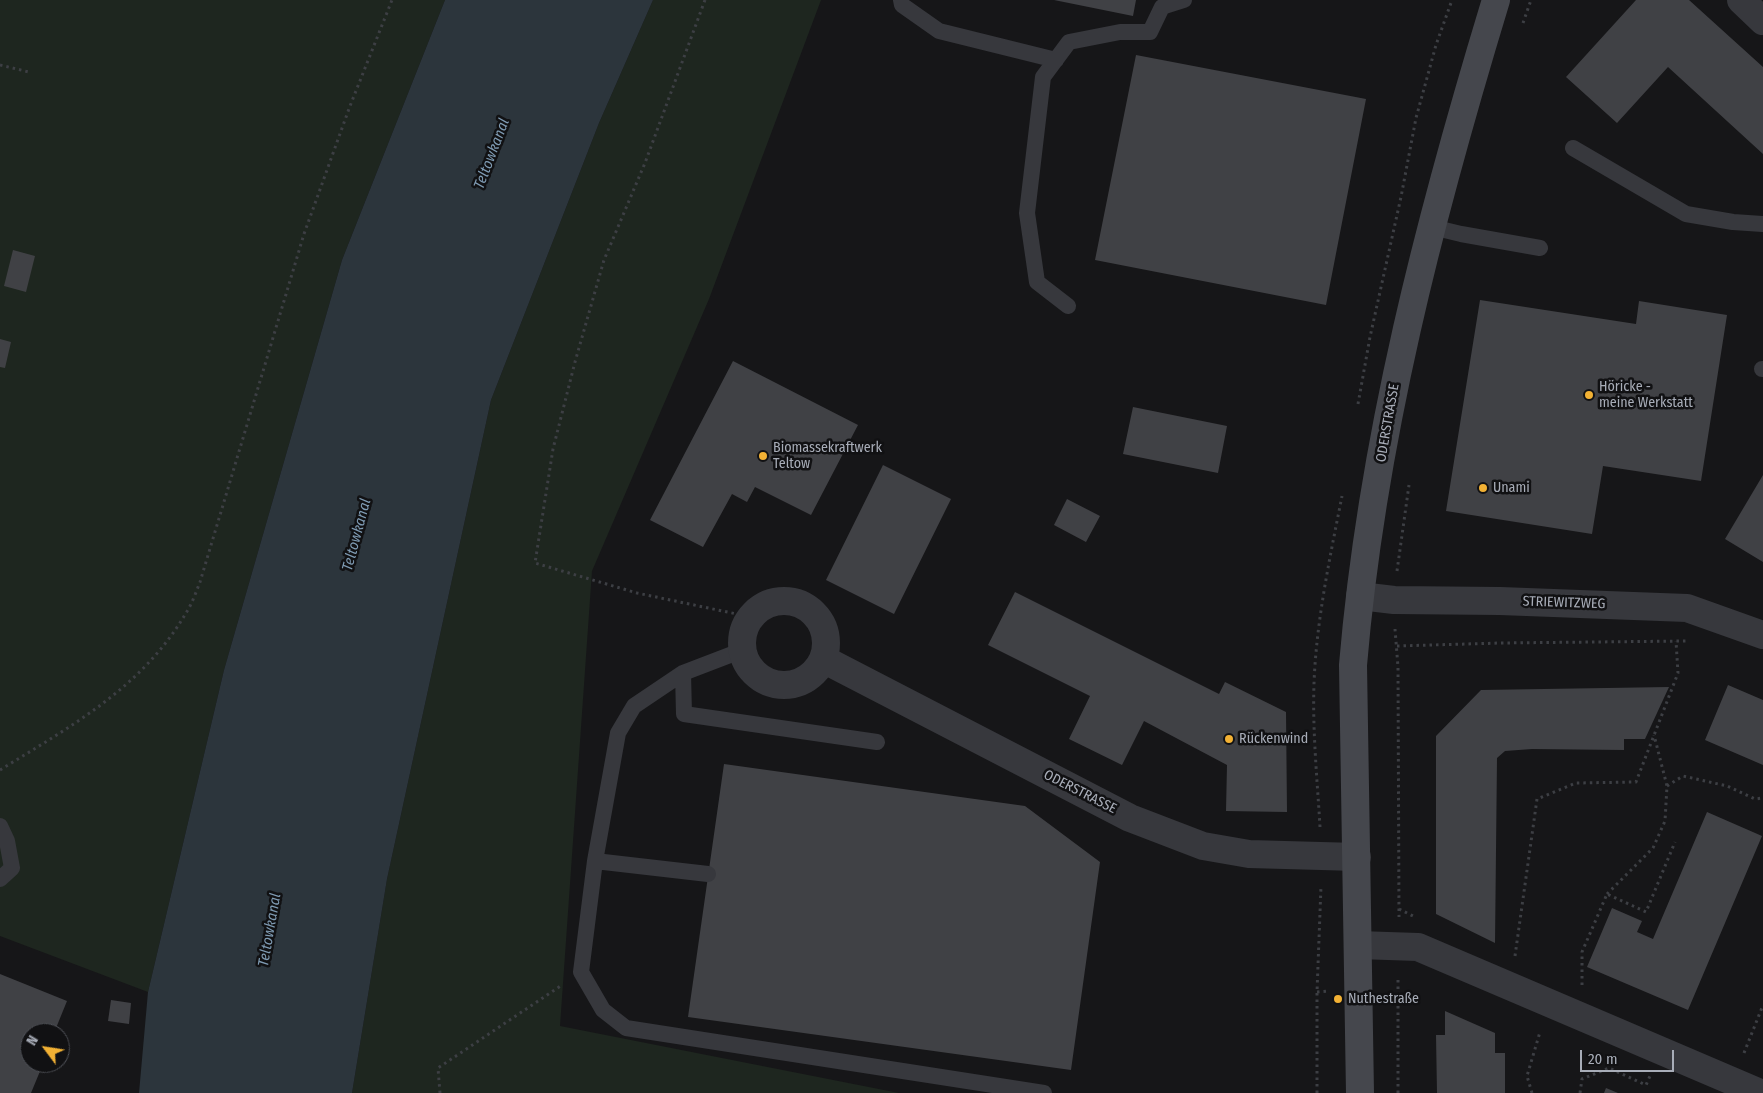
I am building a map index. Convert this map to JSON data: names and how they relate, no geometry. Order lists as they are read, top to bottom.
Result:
{
  "streets": {
    "main road": ["ODERSTRASSE"],
    "street": ["STRIEWITZWEG"]
  },
  "crossings": [
    ["ODERSTRASSE", "STRIEWITZWEG"]
  ],
  "water": ["Teltowkanal"],
  "places": [
    "Höricke - meine Werkstatt",
    "Biomassekraftwerk Teltow",
    "Unami",
    "Rückenwind",
    "Nuthestraße"
  ],
  "scale_bar": "20 m",
  "north": "top left"
}
